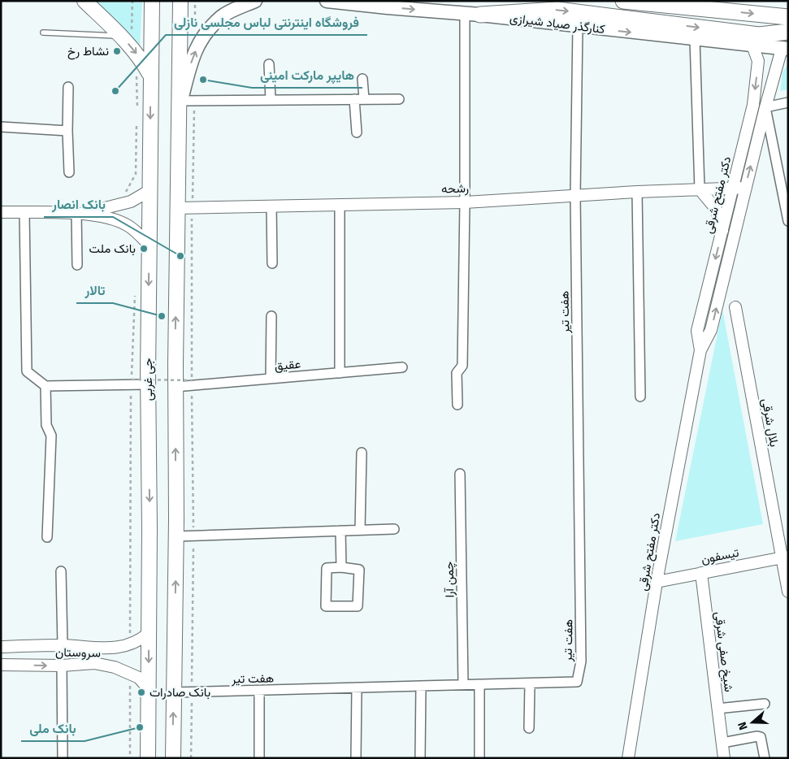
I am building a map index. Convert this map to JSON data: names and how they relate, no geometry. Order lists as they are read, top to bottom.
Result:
{
  "streets": {
    "main road": ["کنارگذر صیاد شیرازی", "جی غربی"],
    "street": [
      "رشحه",
      "دکتر مفتح شرقی",
      "هفت تیر",
      "عقیق",
      "بلال شرقی",
      "تیسفون",
      "چمن آرا",
      "شیخ صفی شرقی",
      "سروستان"
    ]
  },
  "crossings": [
    ["کنارگذر صیاد شیرازی", "دکتر مفتح شرقی"],
    ["رشحه", "دکتر مفتح شرقی"],
    ["رشحه", "هفت تیر"],
    ["دکتر مفتح شرقی", "تیسفون"],
    ["هفت تیر", "چمن آرا"],
    ["جی غربی", "سروستان"],
    ["بلال شرقی", "تیسفون"],
    ["تیسفون", "شیخ صفی شرقی"]
  ],
  "one_way": ["کنارگذر صیاد شیرازی"],
  "places": [
    "نشاط رخ",
    "هایپر مارکت امینی",
    "فروشگاه اینترنتی لباس مجلسی نازلی",
    "بانک ملت",
    "بانک انصار",
    "تالار",
    "بانک صادرات",
    "بانک ملی"
  ],
  "north": "left"
}
